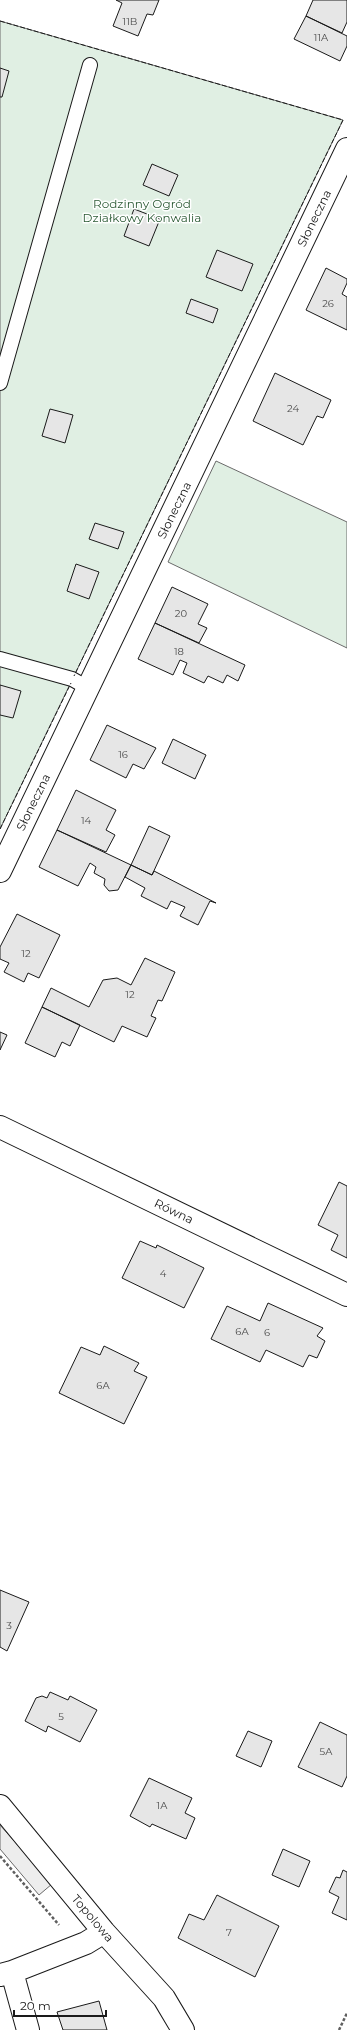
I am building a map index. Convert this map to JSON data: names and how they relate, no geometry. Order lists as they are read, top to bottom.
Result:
{
  "streets": {
    "street": ["Słoneczna", "Równa", "Topolowa"]
  },
  "parks": ["Rodzinny Ogród Działkowy Konwalia"],
  "house_numbers": [
    "11B",
    "11A",
    "26",
    "24",
    "20",
    "18",
    "16",
    "14",
    "12",
    "12",
    "4",
    "6A",
    "6",
    "6A",
    "3",
    "5",
    "5A",
    "1A",
    "7"
  ],
  "scale_bar": "20 m"
}
